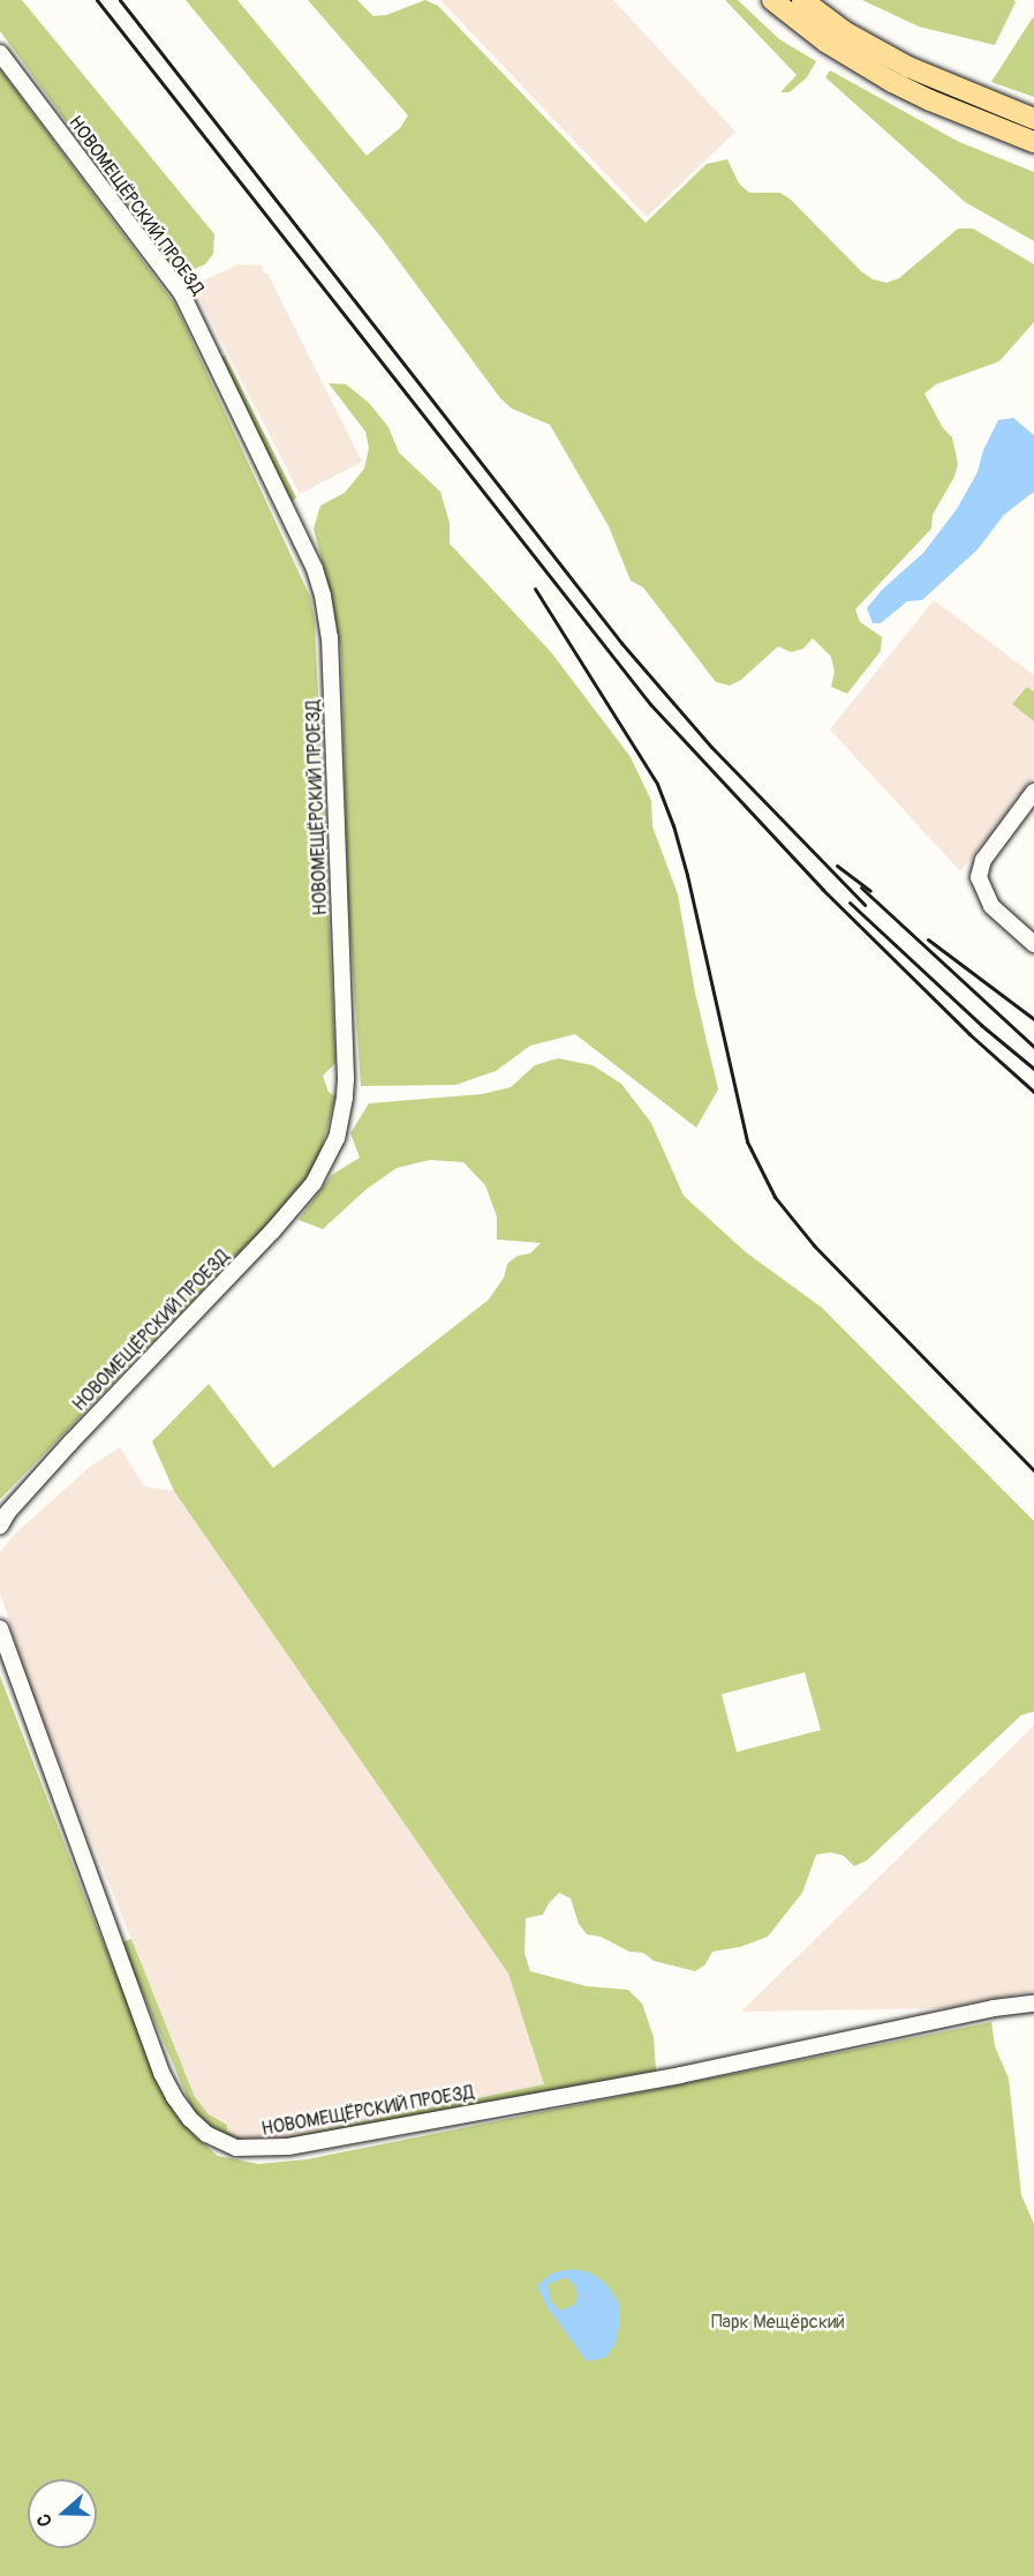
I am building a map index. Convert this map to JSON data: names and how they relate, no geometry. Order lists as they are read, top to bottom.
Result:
{
  "streets": {
    "street": ["НОВОМЕЩЁРСКИЙ ПРОЕЗД"]
  },
  "parks": ["Парк Мещёрский"],
  "north": "left"
}
